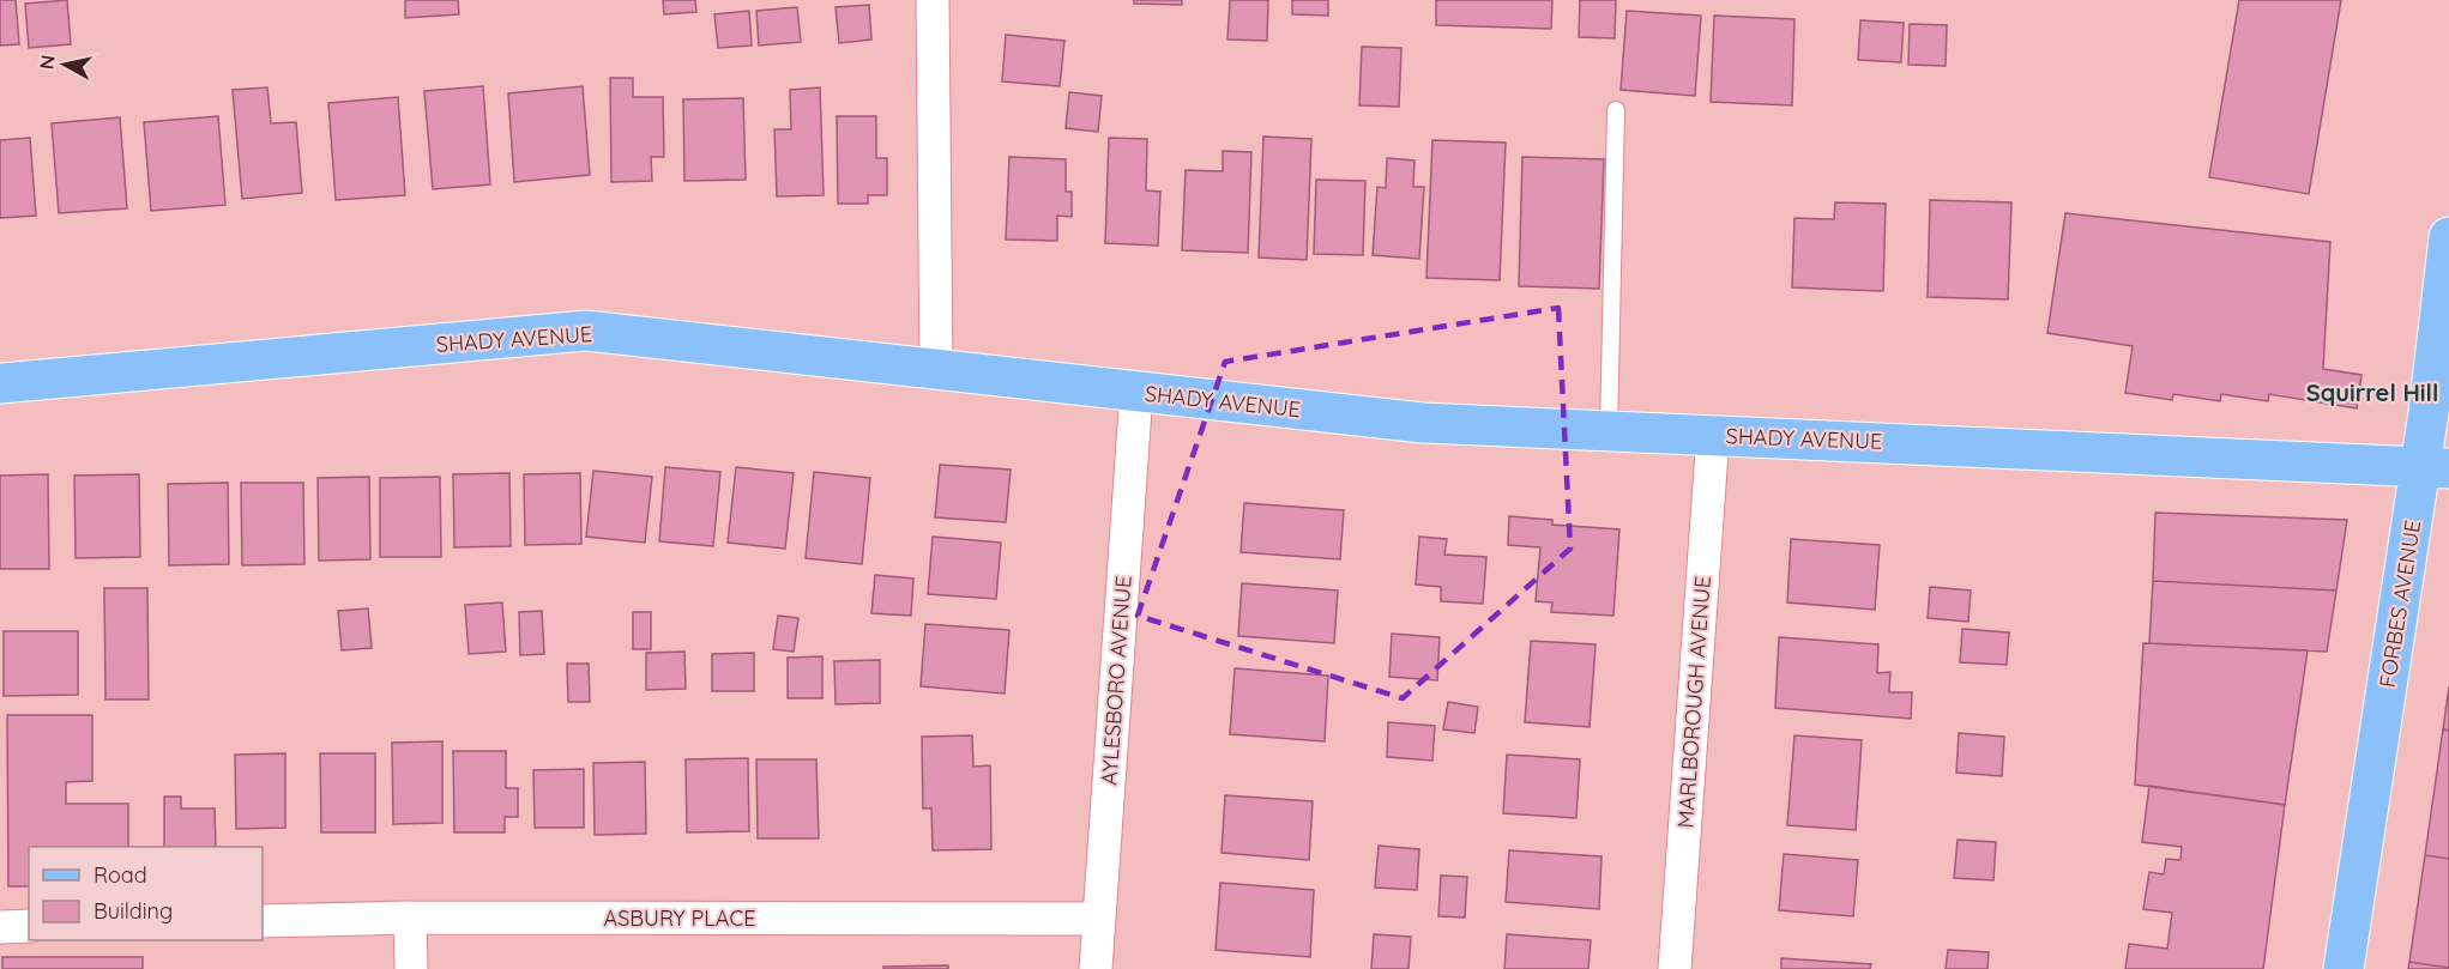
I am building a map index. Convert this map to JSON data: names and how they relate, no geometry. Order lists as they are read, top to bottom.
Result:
{
  "streets": {
    "main road": ["SHADY AVENUE", "FORBES AVENUE"],
    "street": ["AYLESBORO AVENUE", "MARLBOROUGH AVENUE", "ASBURY PLACE"]
  },
  "crossings": [
    ["SHADY AVENUE", "FORBES AVENUE"],
    ["SHADY AVENUE", "AYLESBORO AVENUE"],
    ["SHADY AVENUE", "MARLBOROUGH AVENUE"],
    ["AYLESBORO AVENUE", "ASBURY PLACE"]
  ],
  "districts": ["Squirrel Hill"],
  "legend": ["Road", "Building"],
  "north": "left"
}
